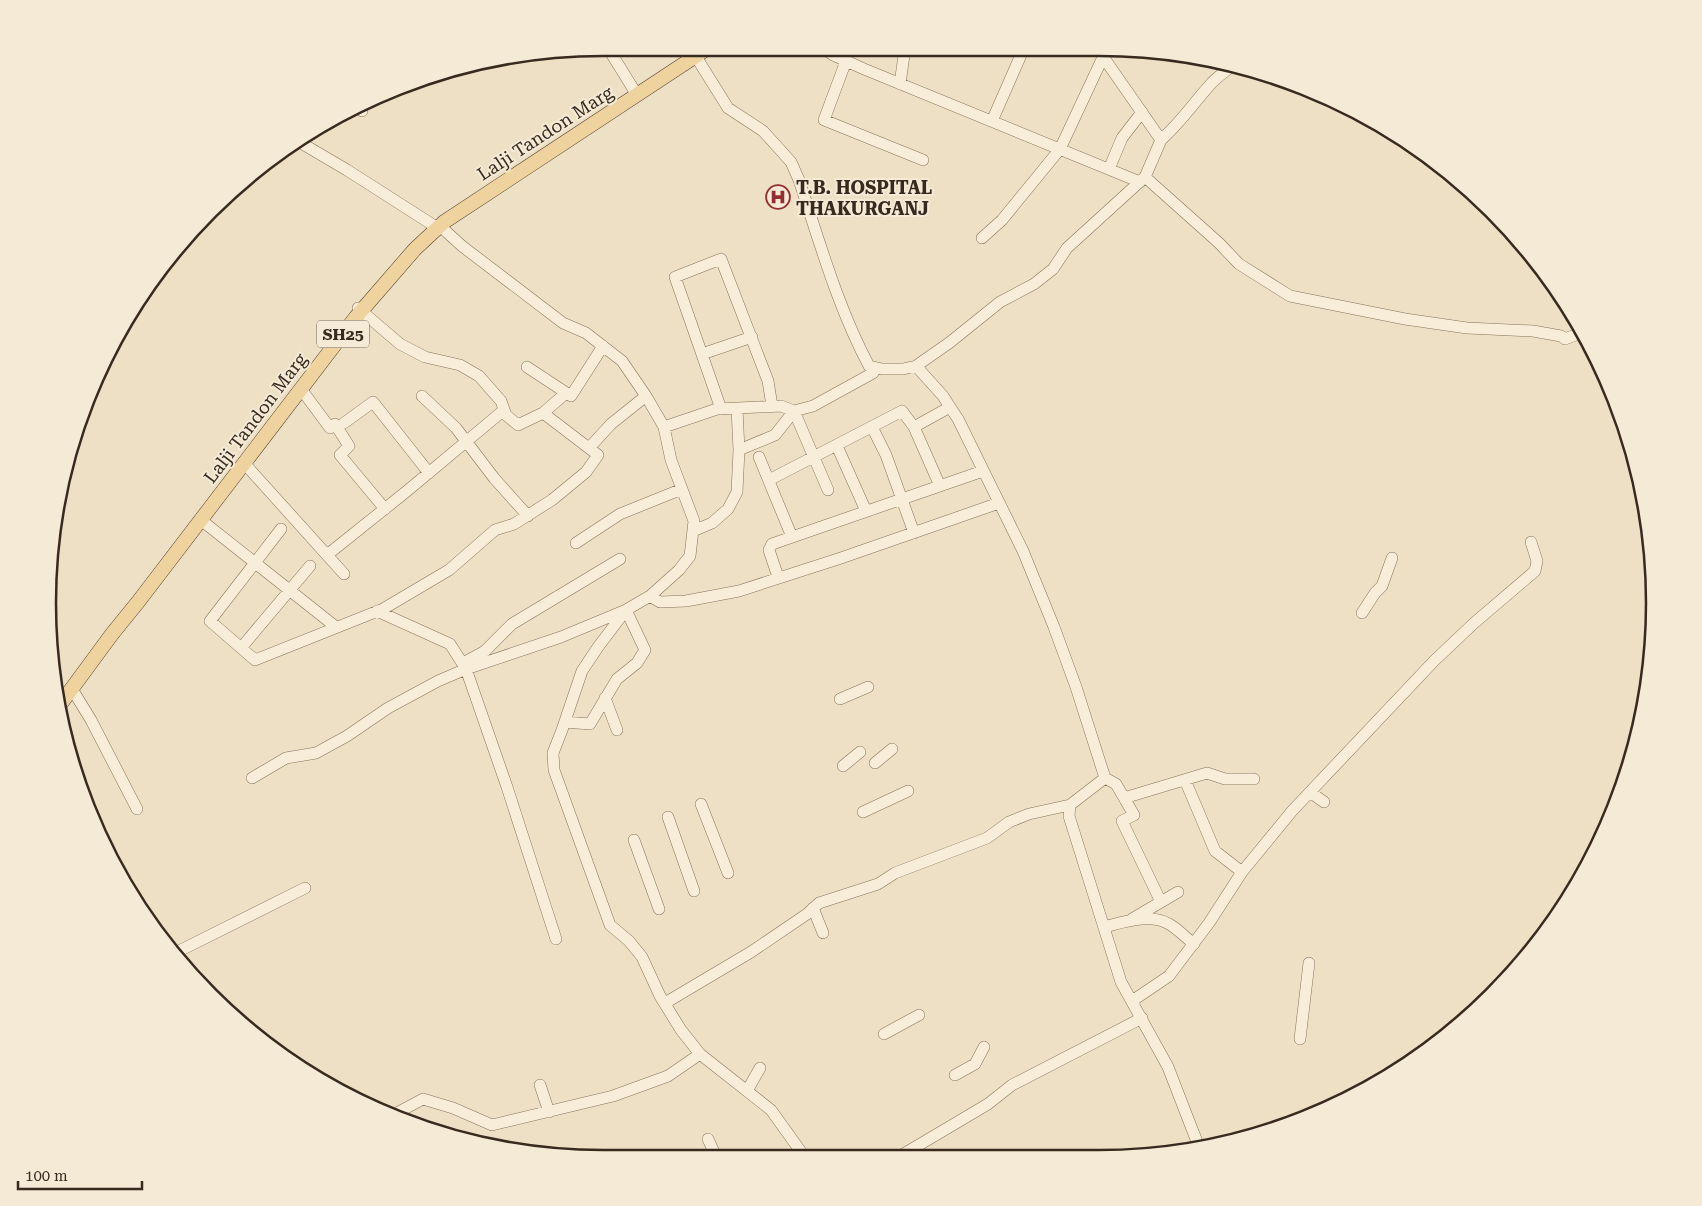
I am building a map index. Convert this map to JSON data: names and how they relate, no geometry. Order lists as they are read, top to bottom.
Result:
{
  "streets": {
    "main road": ["Lalji Tandon Marg", "SH25"]
  },
  "places": {
    "hospital": ["T.B. HOSPITAL THAKURGANJ"]
  },
  "scale_bar": "100 m"
}
